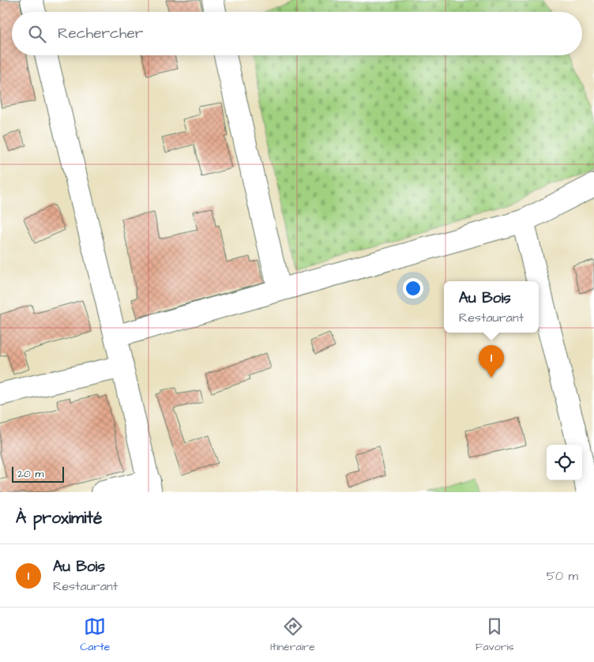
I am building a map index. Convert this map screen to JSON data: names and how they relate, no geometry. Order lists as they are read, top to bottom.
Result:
{
  "scale_bar": "20 m",
  "page": {
    "search": "Rechercher",
    "popup": ["Au Bois", "Restaurant"],
    "pins": "1",
    "scale": "20 m",
    "heading": "À proximité",
    "list": [
      {
        "mark": "1",
        "name": "Au Bois",
        "note": "Restaurant",
        "value": "50 m"
      }
    ],
    "nav": ["Carte", "Itinéraire", "Favoris"]
  }
}
